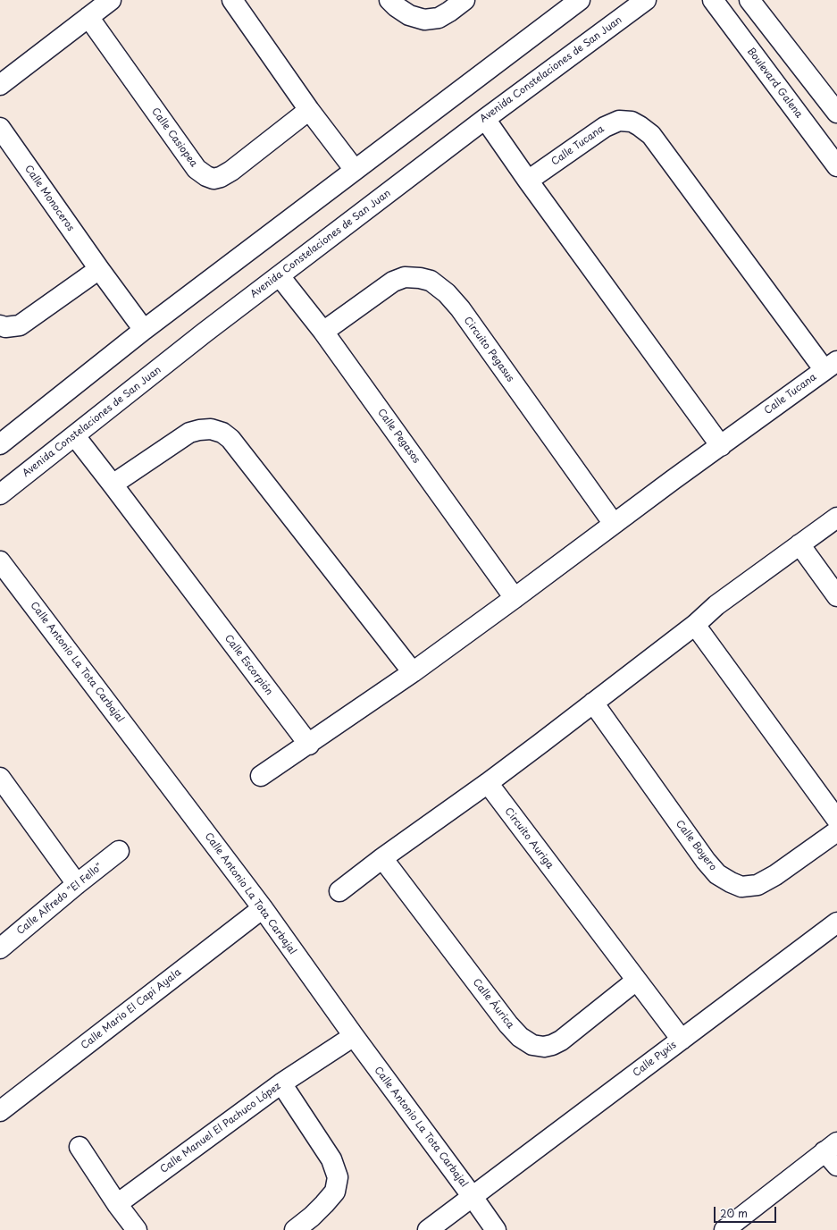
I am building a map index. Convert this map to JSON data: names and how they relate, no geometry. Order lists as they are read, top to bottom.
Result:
{
  "streets": {
    "street": [
      "Avenida Constelaciones de San Juan",
      "Boulevard Galena",
      "Calle Casiopea",
      "Calle Tucana",
      "Calle Monoceros",
      "Circuito Pegasus",
      "Calle Pegasos",
      "Calle Antonio La Tota Carbajal",
      "Calle Escorpión",
      "Circuito Auriga",
      "Calle Boyero",
      "Calle Alfredo \"El Fello\"",
      "Calle Áurica",
      "Calle Mario El Capi Ayala",
      "Calle Pyxis",
      "Calle Manuel El Pachuco López"
    ]
  },
  "crossings": [
    ["Avenida Constelaciones de San Juan", "Calle Pegasos"],
    ["Avenida Constelaciones de San Juan", "Calle Escorpión"],
    ["Circuito Pegasus", "Calle Pegasos"],
    ["Calle Antonio La Tota Carbajal", "Calle Mario El Capi Ayala"],
    ["Calle Antonio La Tota Carbajal", "Calle Pyxis"],
    ["Calle Antonio La Tota Carbajal", "Calle Manuel El Pachuco López"],
    ["Circuito Auriga", "Calle Áurica"],
    ["Circuito Auriga", "Calle Pyxis"]
  ],
  "scale_bar": "20 m"
}
